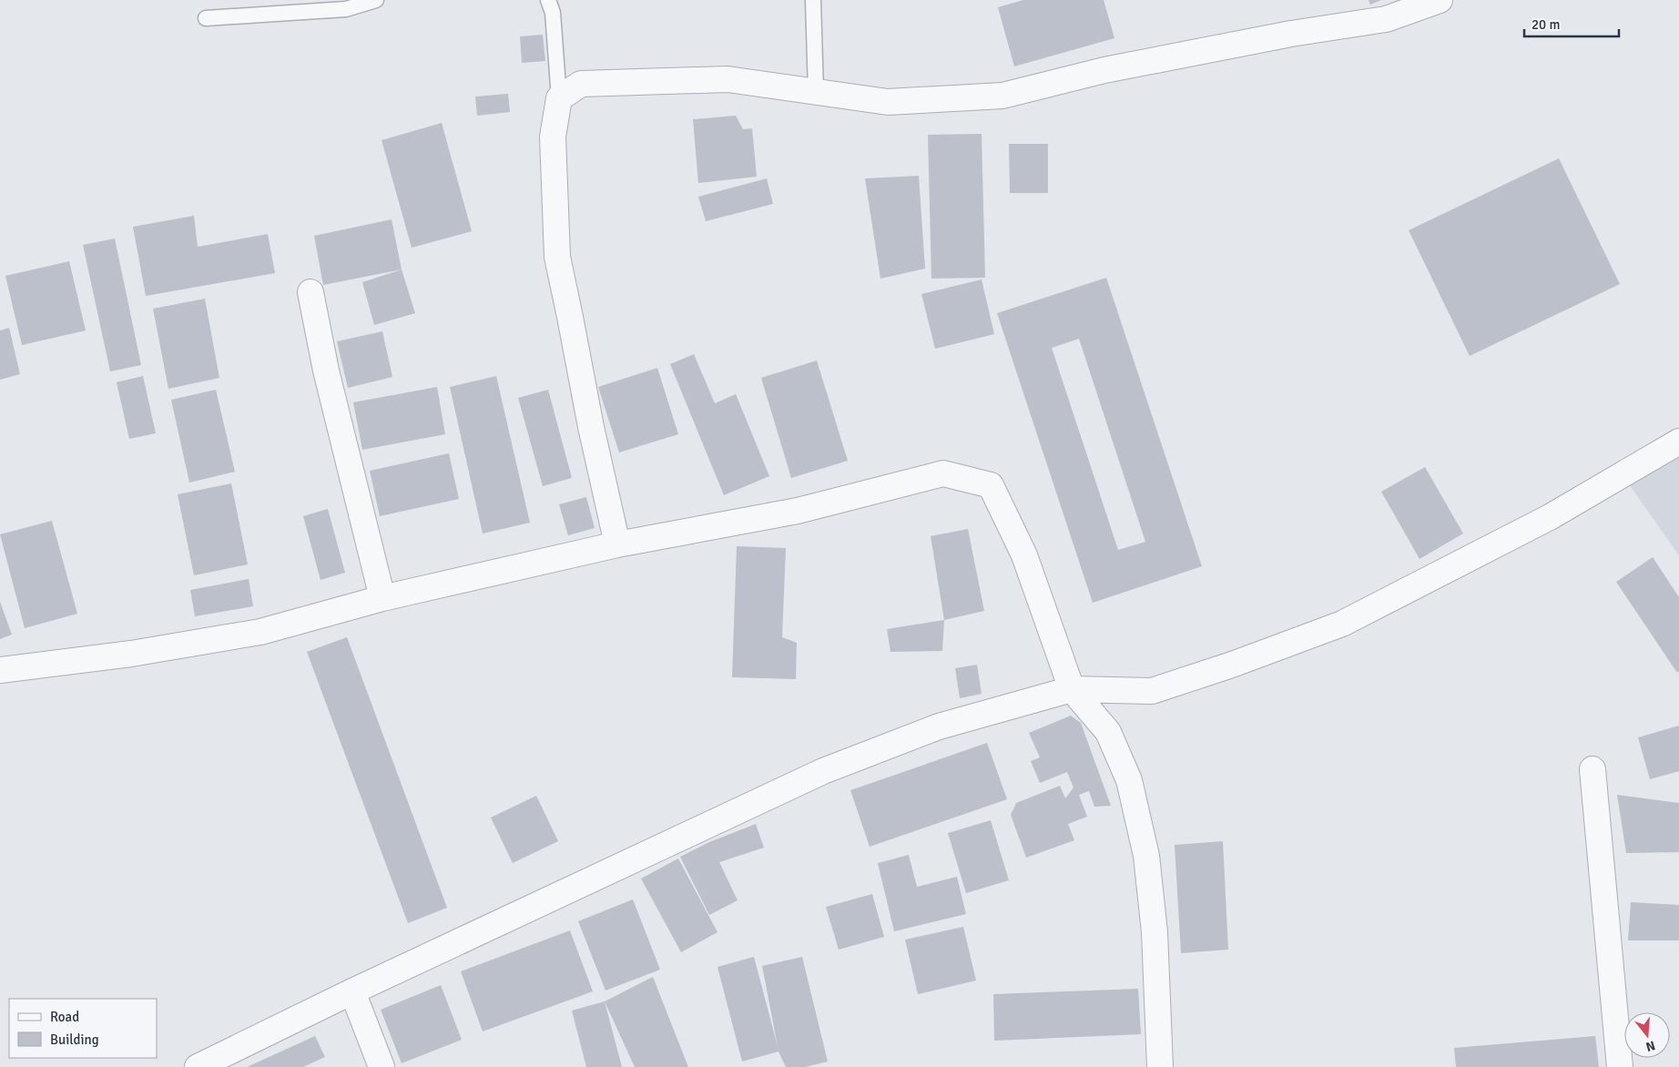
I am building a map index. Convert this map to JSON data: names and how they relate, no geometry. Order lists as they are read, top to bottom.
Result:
{
  "legend": ["Road", "Building"],
  "scale_bar": "20 m",
  "north": "bottom"
}
